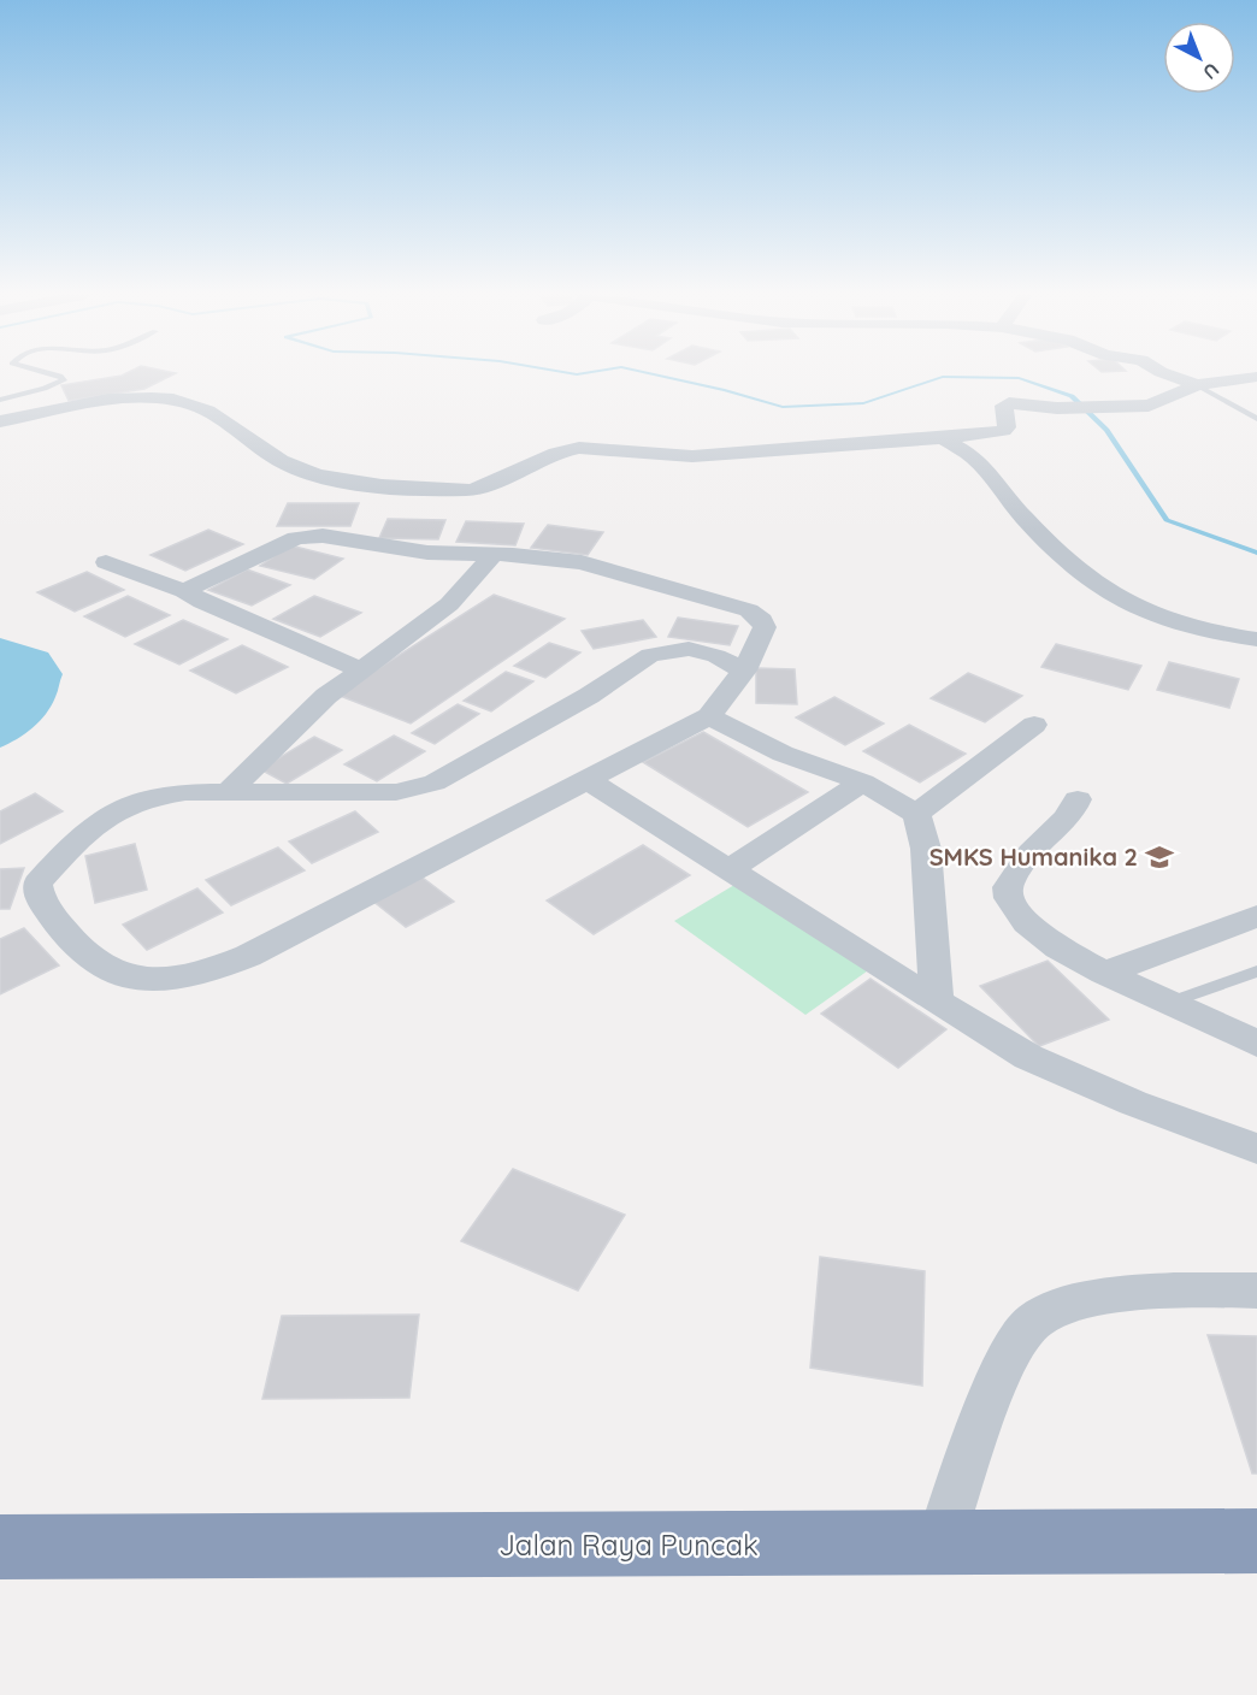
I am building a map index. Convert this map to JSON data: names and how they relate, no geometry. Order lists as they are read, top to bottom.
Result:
{
  "streets": {
    "highway": ["Jalan Raya Puncak"]
  },
  "places": {
    "school or university": ["SMKS Humanika 2"]
  },
  "north": "bottom right"
}
